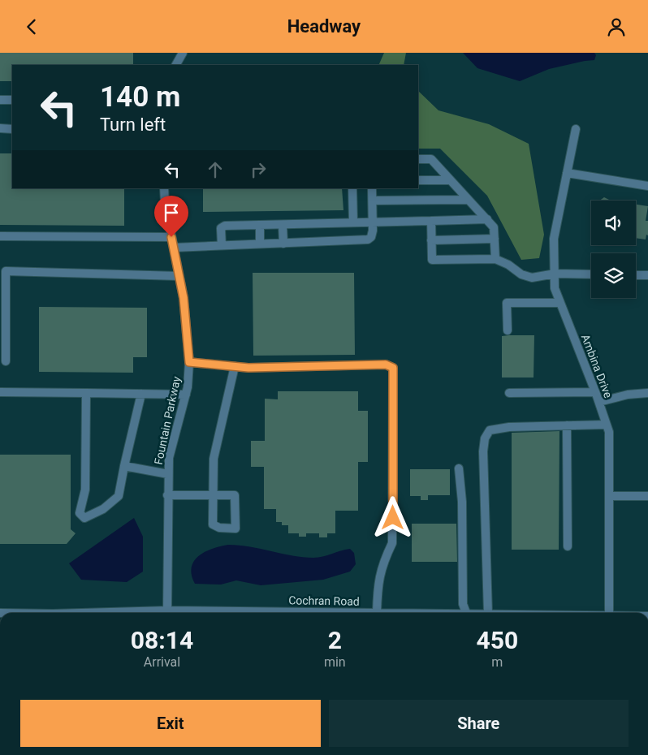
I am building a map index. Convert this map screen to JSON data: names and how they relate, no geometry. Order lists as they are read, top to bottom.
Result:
{
  "streets": {
    "street": ["Ambina Drive", "Fountain Parkway", "Cochran Road"]
  },
  "crossings": [
    ["Fountain Parkway", "Cochran Road"]
  ],
  "page": {
    "header": "Headway",
    "turn": ["140 m", "Turn left"],
    "eta": [
      "08:14",
      "Arrival",
      "2",
      "min",
      "450",
      "m"
    ],
    "buttons": ["Exit", "Share"]
  }
}
